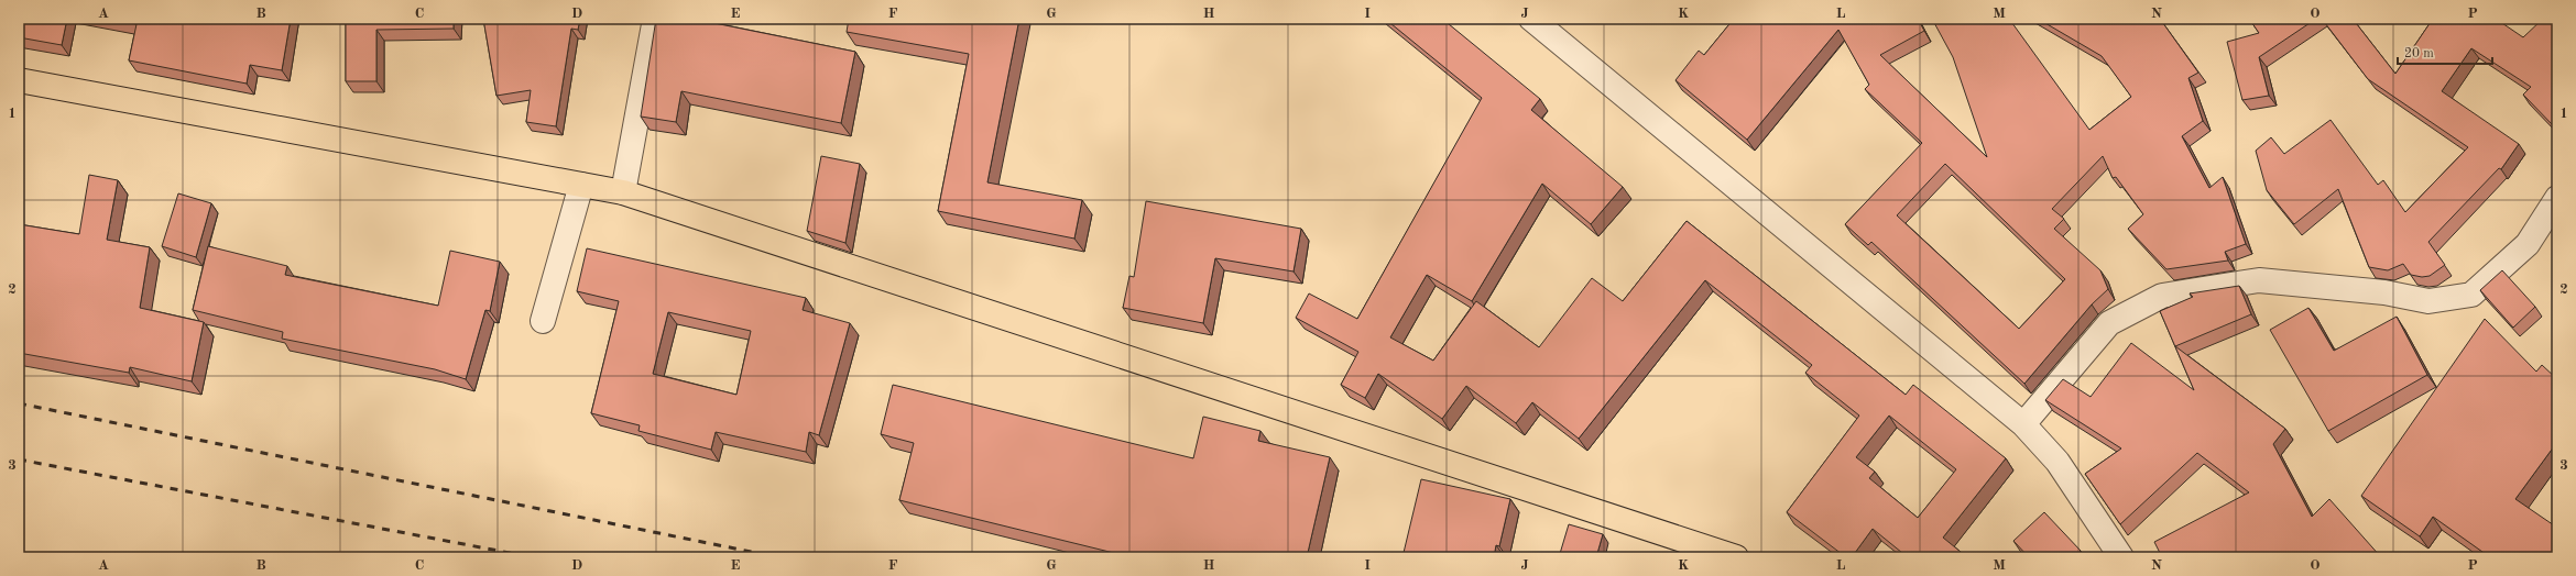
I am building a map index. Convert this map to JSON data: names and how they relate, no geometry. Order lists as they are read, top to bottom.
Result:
{
  "scale_bar": "20 m",
  "grid": {
    "columns": [
      "A",
      "B",
      "C",
      "D",
      "E",
      "F",
      "G",
      "H",
      "I",
      "J",
      "K",
      "L",
      "M",
      "N",
      "O",
      "P"
    ],
    "rows": ["1", "2", "3"]
  }
}
